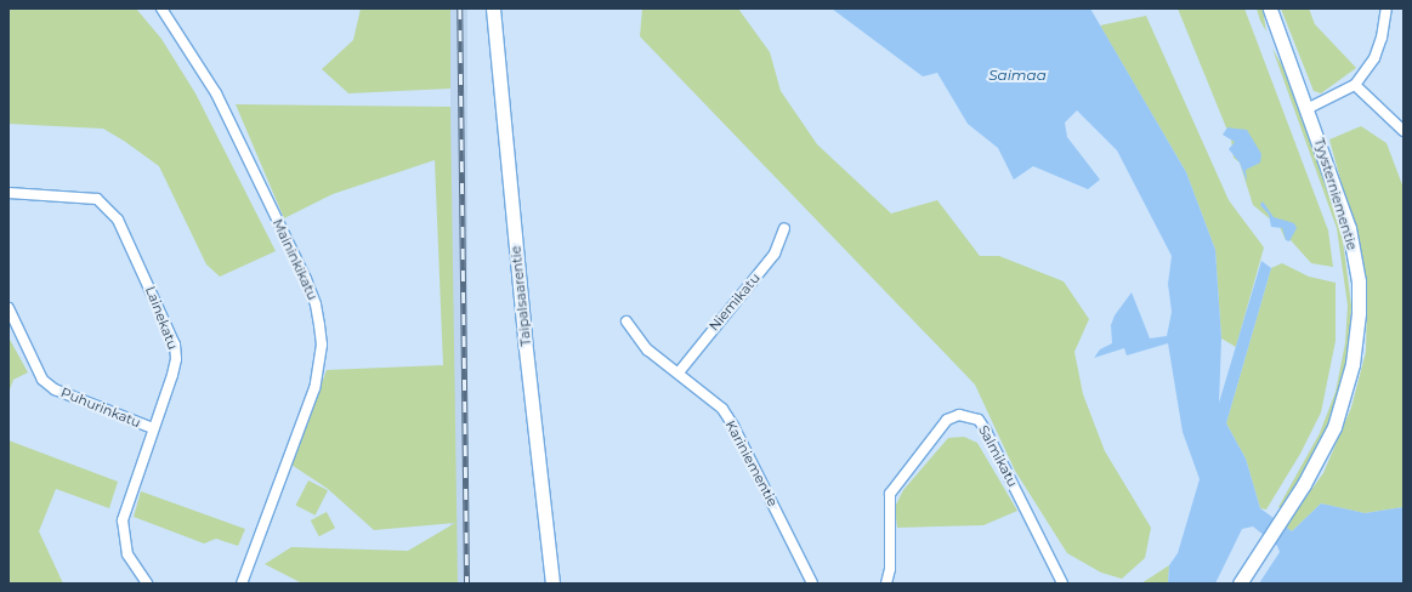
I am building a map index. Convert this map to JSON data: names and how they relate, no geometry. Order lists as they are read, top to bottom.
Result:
{
  "streets": {
    "street": [
      "Tyysterniementie",
      "Maininkikatu",
      "Taipalsaarentie",
      "Niemikatu",
      "Lainekatu",
      "Puhurinkatu",
      "Salmikatu",
      "Kariniementie"
    ]
  },
  "crossings": [
    ["Niemikatu", "Kariniementie"],
    ["Lainekatu", "Puhurinkatu"]
  ],
  "water": ["Saimaa"]
}
